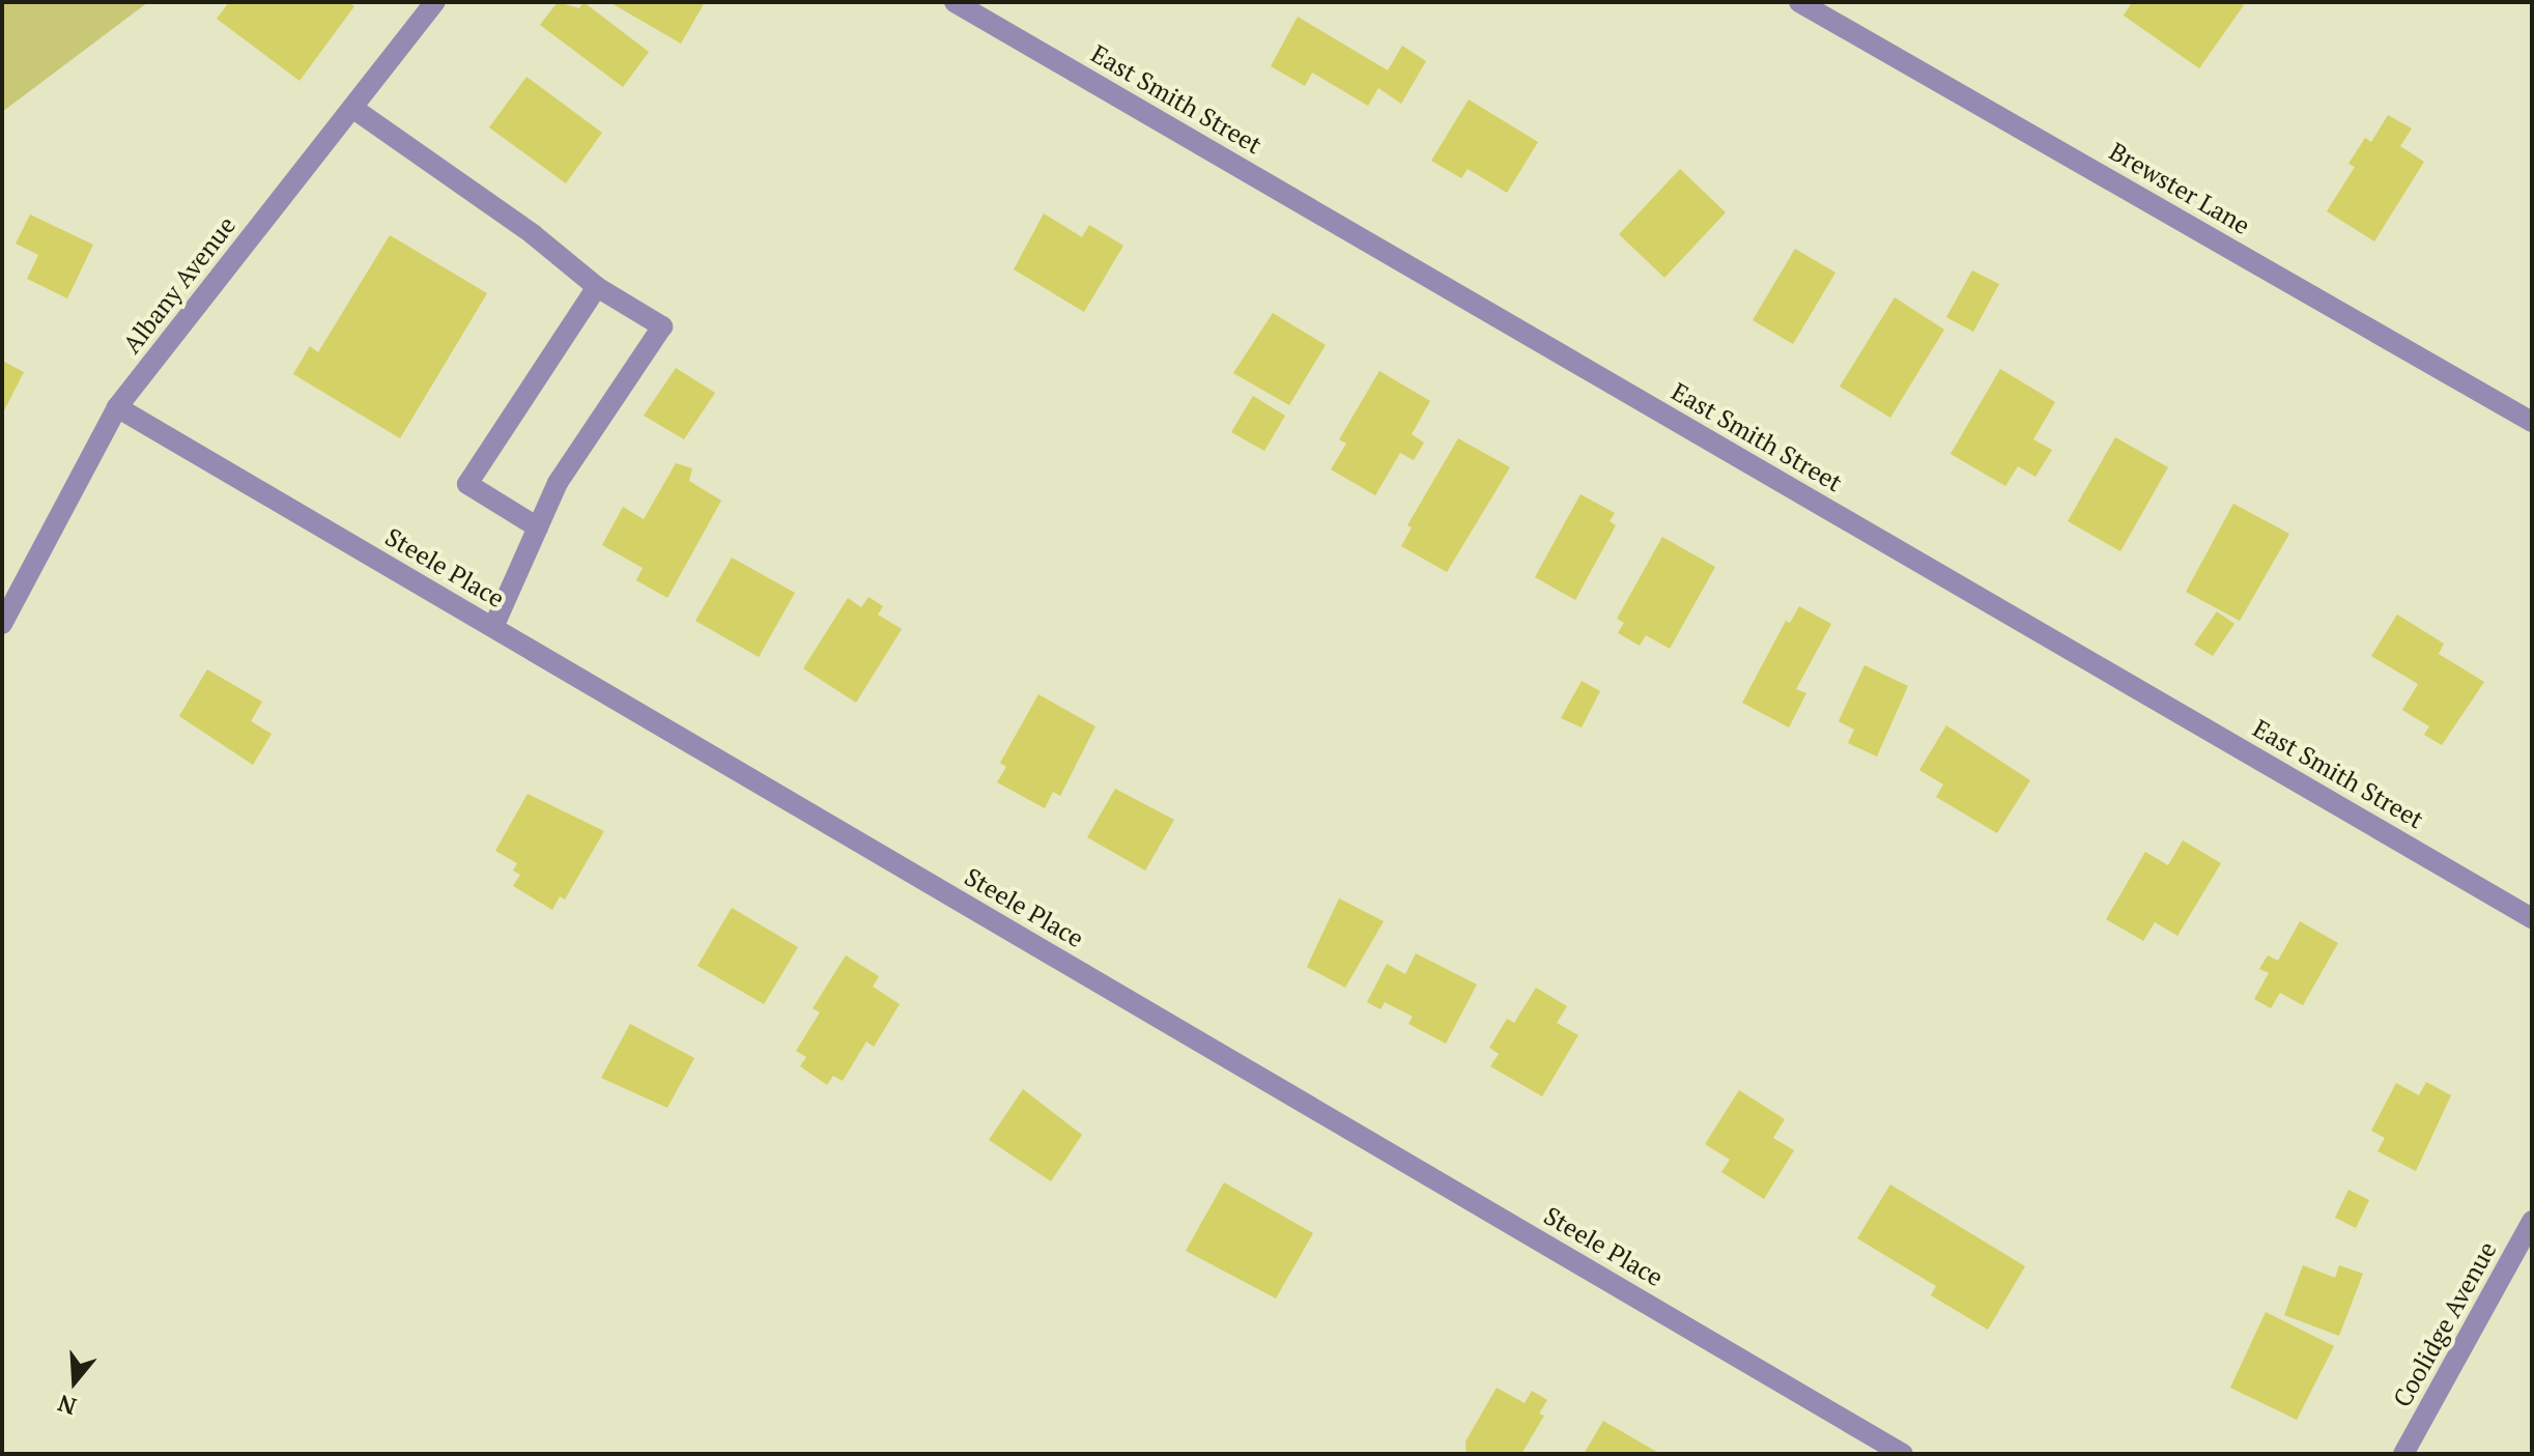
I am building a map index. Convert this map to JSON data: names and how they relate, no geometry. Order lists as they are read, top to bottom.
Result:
{
  "streets": {
    "street": [
      "East Smith Street",
      "Brewster Lane",
      "Albany Avenue",
      "Steele Place",
      "Coolidge Avenue"
    ]
  },
  "crossings": [
    ["Albany Avenue", "Steele Place"]
  ],
  "north": "bottom"
}
